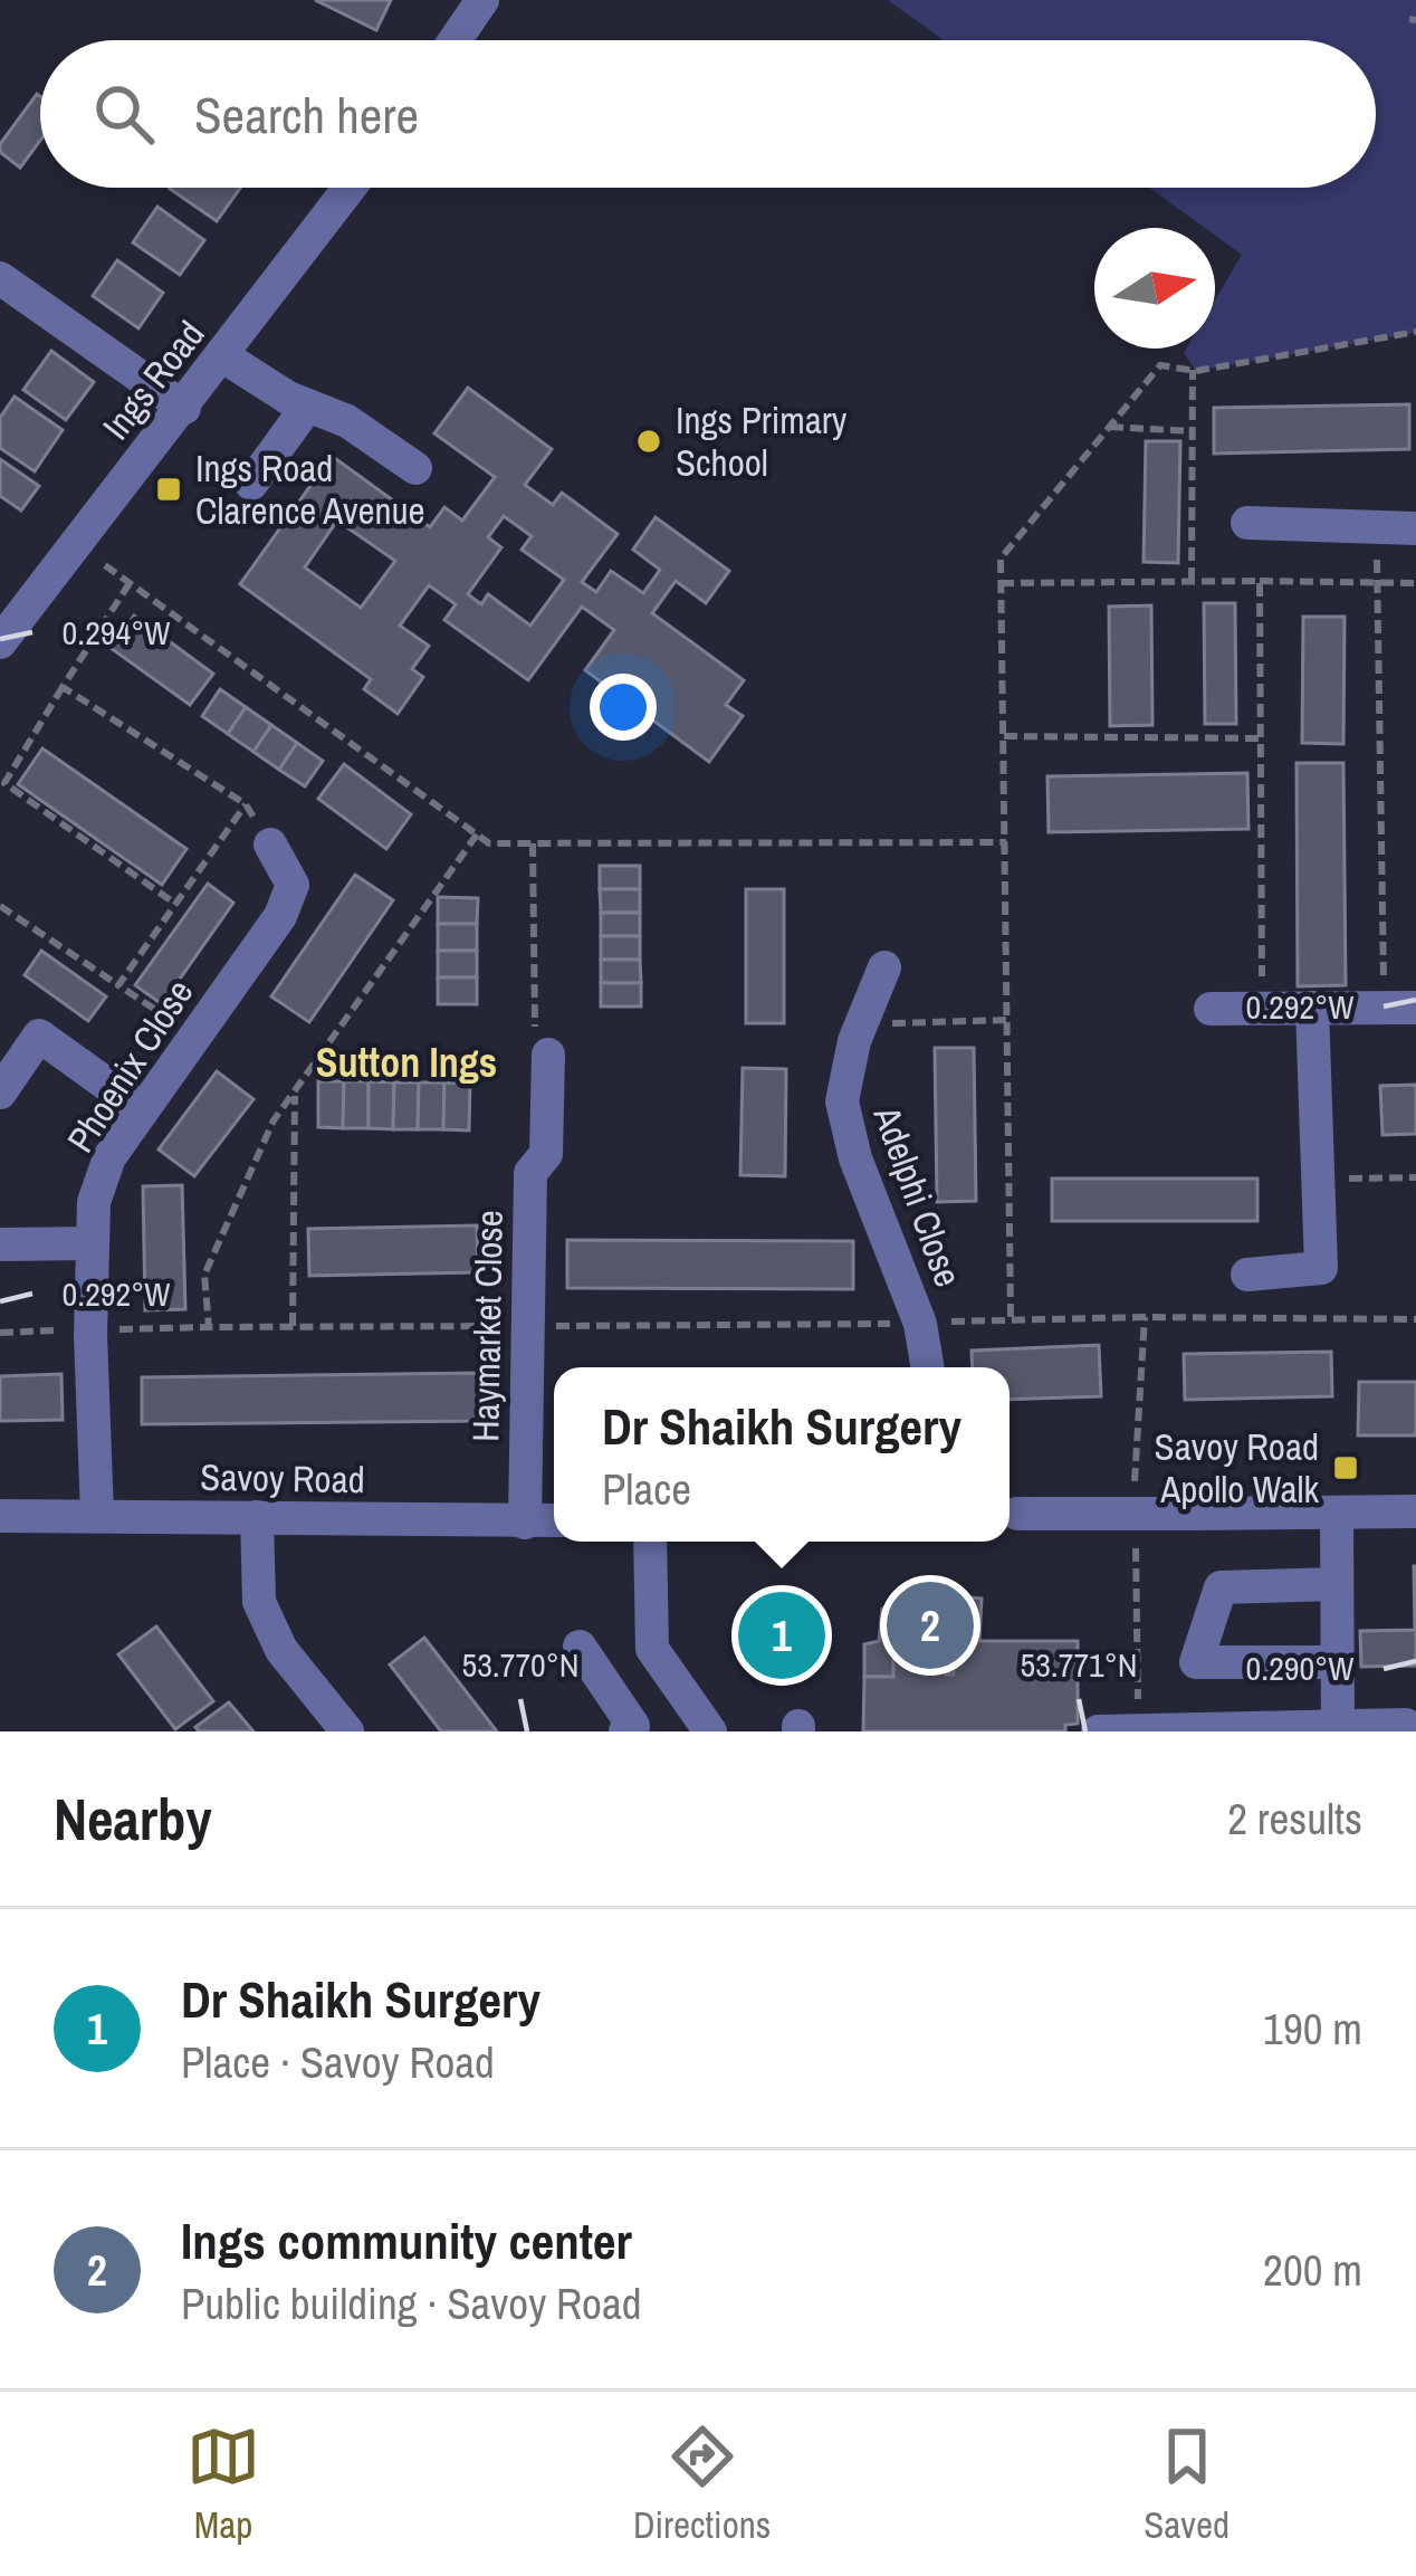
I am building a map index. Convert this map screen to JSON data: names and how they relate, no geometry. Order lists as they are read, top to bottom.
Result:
{
  "streets": {
    "street": [
      "Ings Road",
      "Phoenix Close",
      "Adelphi Close",
      "Haymarket Close",
      "Savoy Road"
    ]
  },
  "crossings": [
    ["Phoenix Close", "Savoy Road"],
    ["Haymarket Close", "Savoy Road"]
  ],
  "districts": ["Sutton Ings"],
  "places": {
    "other": ["Ings Primary School"],
    "transit": ["Ings Road Clarence Avenue", "Savoy Road Apollo Walk"]
  },
  "north": "right",
  "page": {
    "search": "Search here",
    "popup": ["Dr Shaikh Surgery", "Place"],
    "pins": ["2", "1"],
    "heading": ["Nearby", "2 results"],
    "list": [
      {
        "mark": "1",
        "name": "Dr Shaikh Surgery",
        "note": "Place · Savoy Road",
        "value": "190 m"
      },
      {
        "mark": "2",
        "name": "Ings community center",
        "note": "Public building · Savoy Road",
        "value": "200 m"
      }
    ],
    "nav": ["Map", "Directions", "Saved"]
  },
  "coordinates": [
    "0.294°W",
    "0.292°W",
    "53.770°N",
    "53.771°N",
    "0.290°W"
  ]
}
